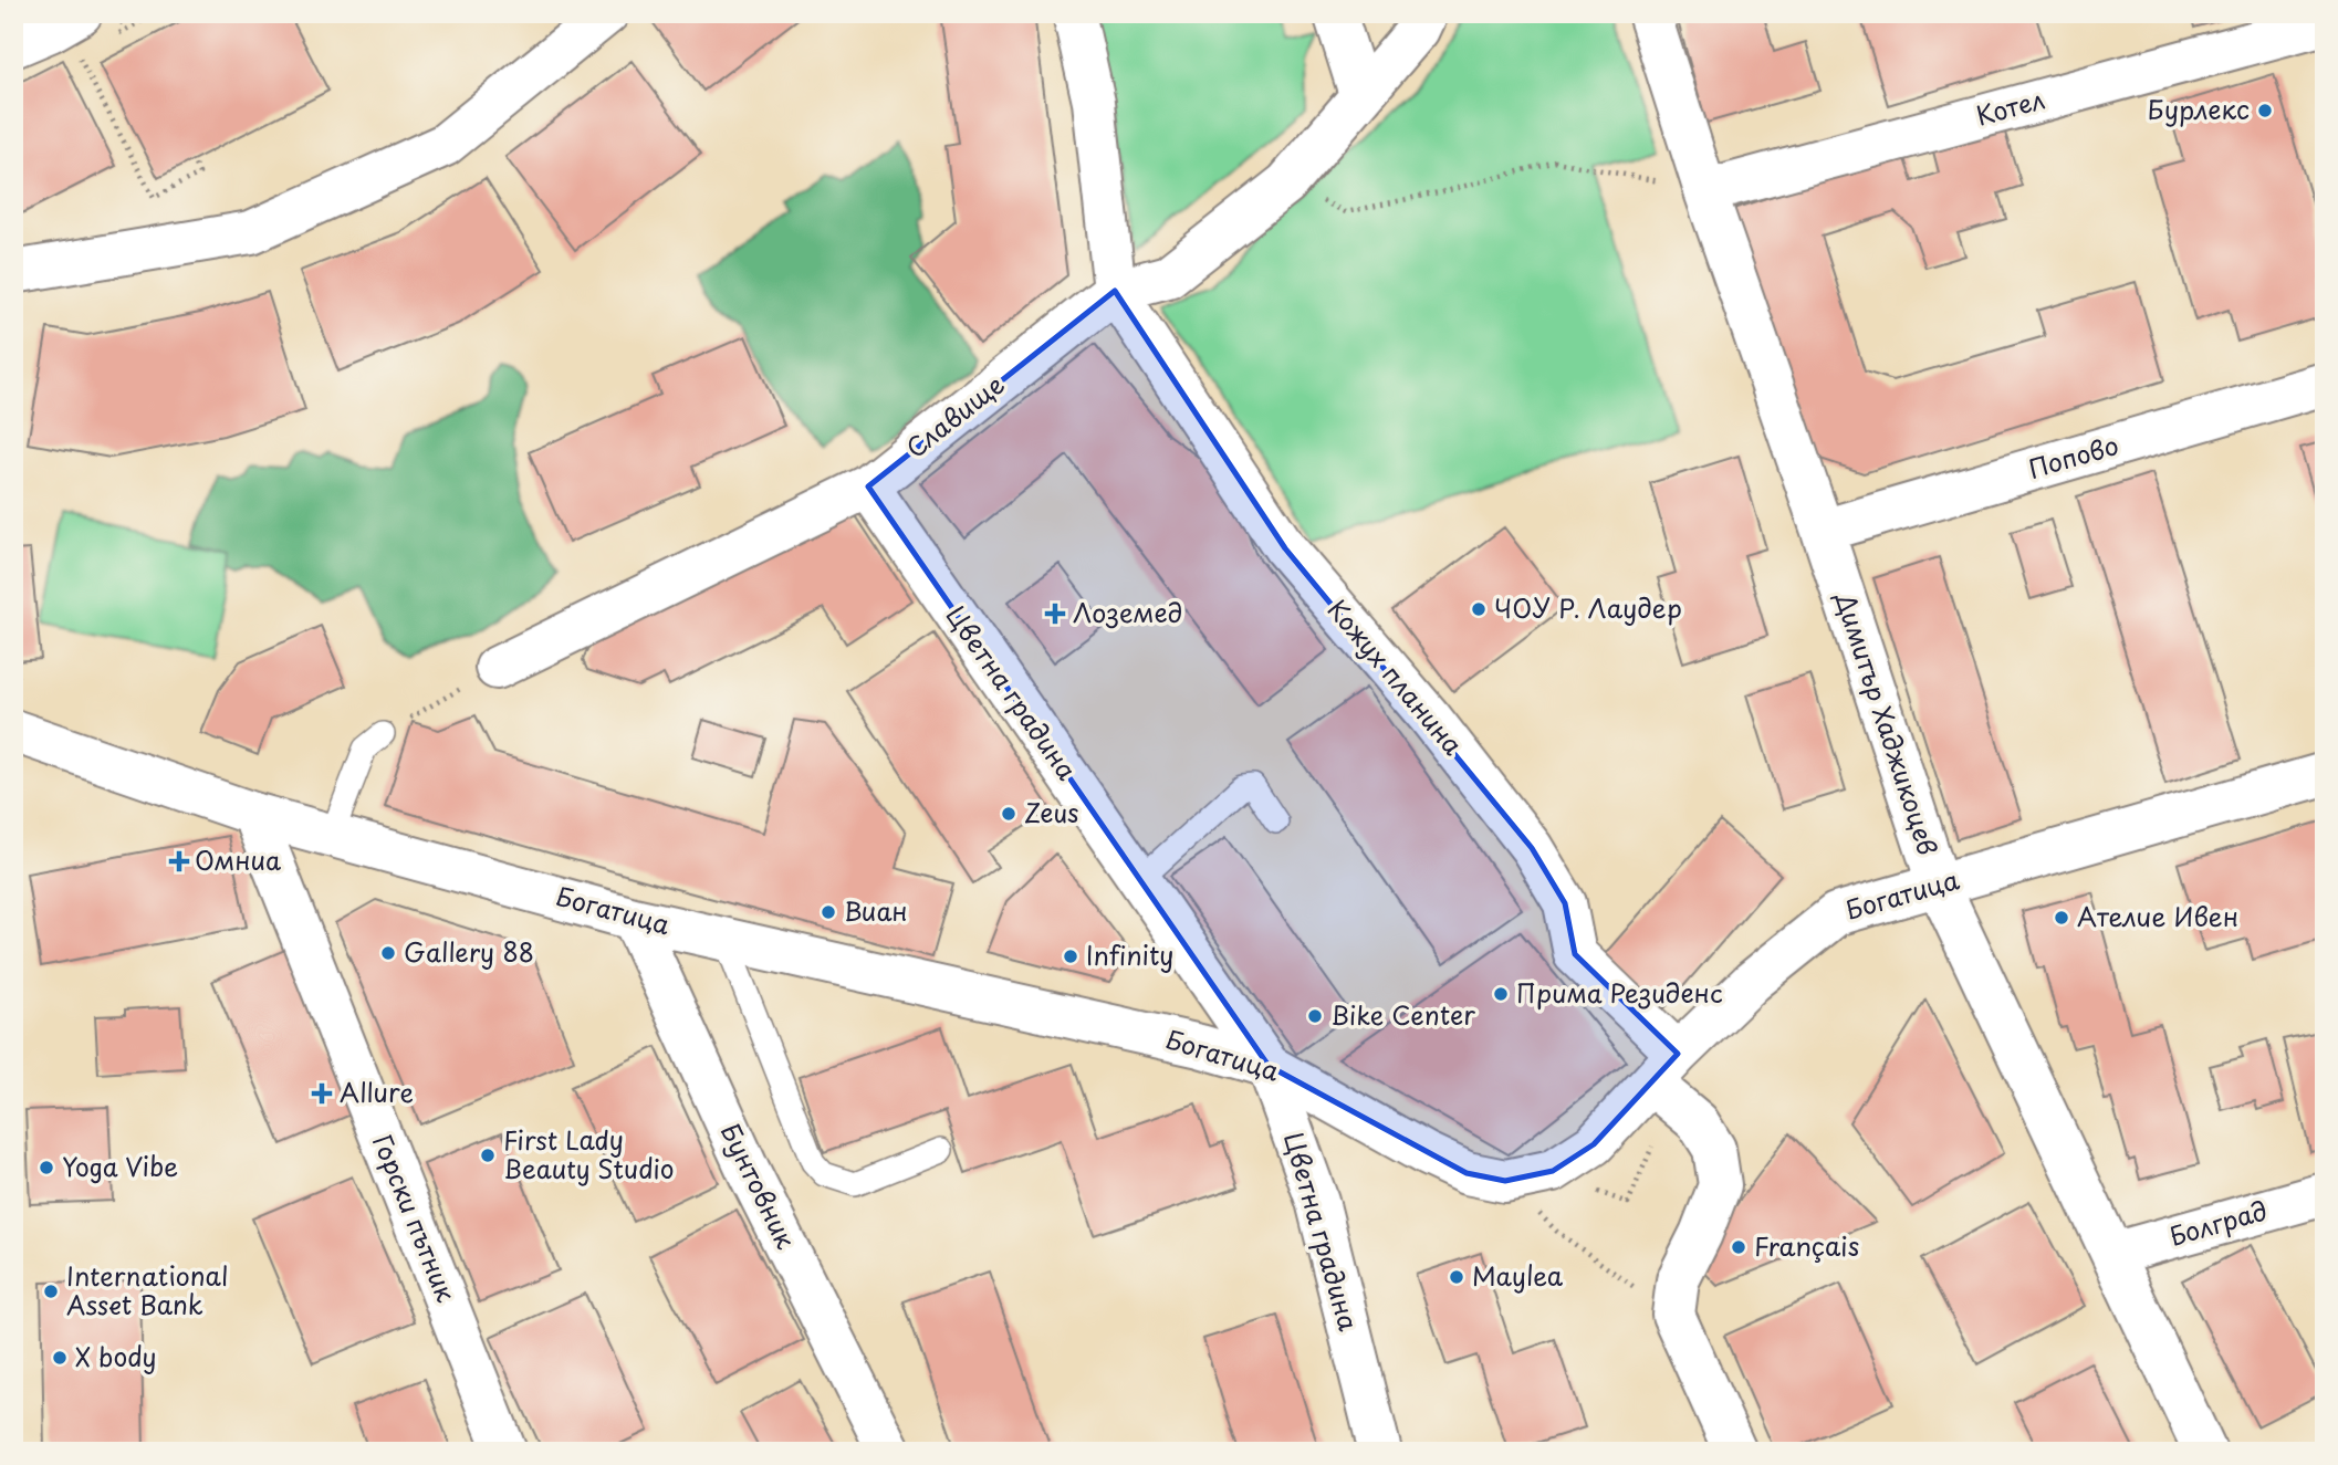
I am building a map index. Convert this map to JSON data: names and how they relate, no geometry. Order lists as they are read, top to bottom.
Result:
{
  "streets": {
    "street": [
      "Котел",
      "Славище",
      "Попово",
      "Кожух планина",
      "Цветна градина",
      "Димитър Хаджикоцев",
      "Богатица",
      "Бунтовник",
      "Горски пътник",
      "Болград"
    ]
  },
  "crossings": [
    ["Котел", "Димитър Хаджикоцев"],
    ["Славище", "Кожух планина"],
    ["Славище", "Цветна градина"],
    ["Попово", "Димитър Хаджикоцев"],
    ["Кожух планина", "Богатица"],
    ["Цветна градина", "Богатица"],
    ["Димитър Хаджикоцев", "Богатица"],
    ["Димитър Хаджикоцев", "Болград"],
    ["Богатица", "Бунтовник"],
    ["Богатица", "Горски пътник"]
  ],
  "places": {
    "other": [
      "Бурлекс",
      "ЧОУ Р. Лаудер",
      "Zeus",
      "Виан",
      "Ателие Ивен",
      "Gallery 88",
      "Infinity",
      "Прима Резиденс",
      "Bike Center",
      "First Lady Beauty Studio",
      "Yoga Vibe",
      "Français",
      "Maylea",
      "International Asset Bank",
      "X body"
    ],
    "health": ["Лоземед", "Омниа", "Allure"]
  }
}
